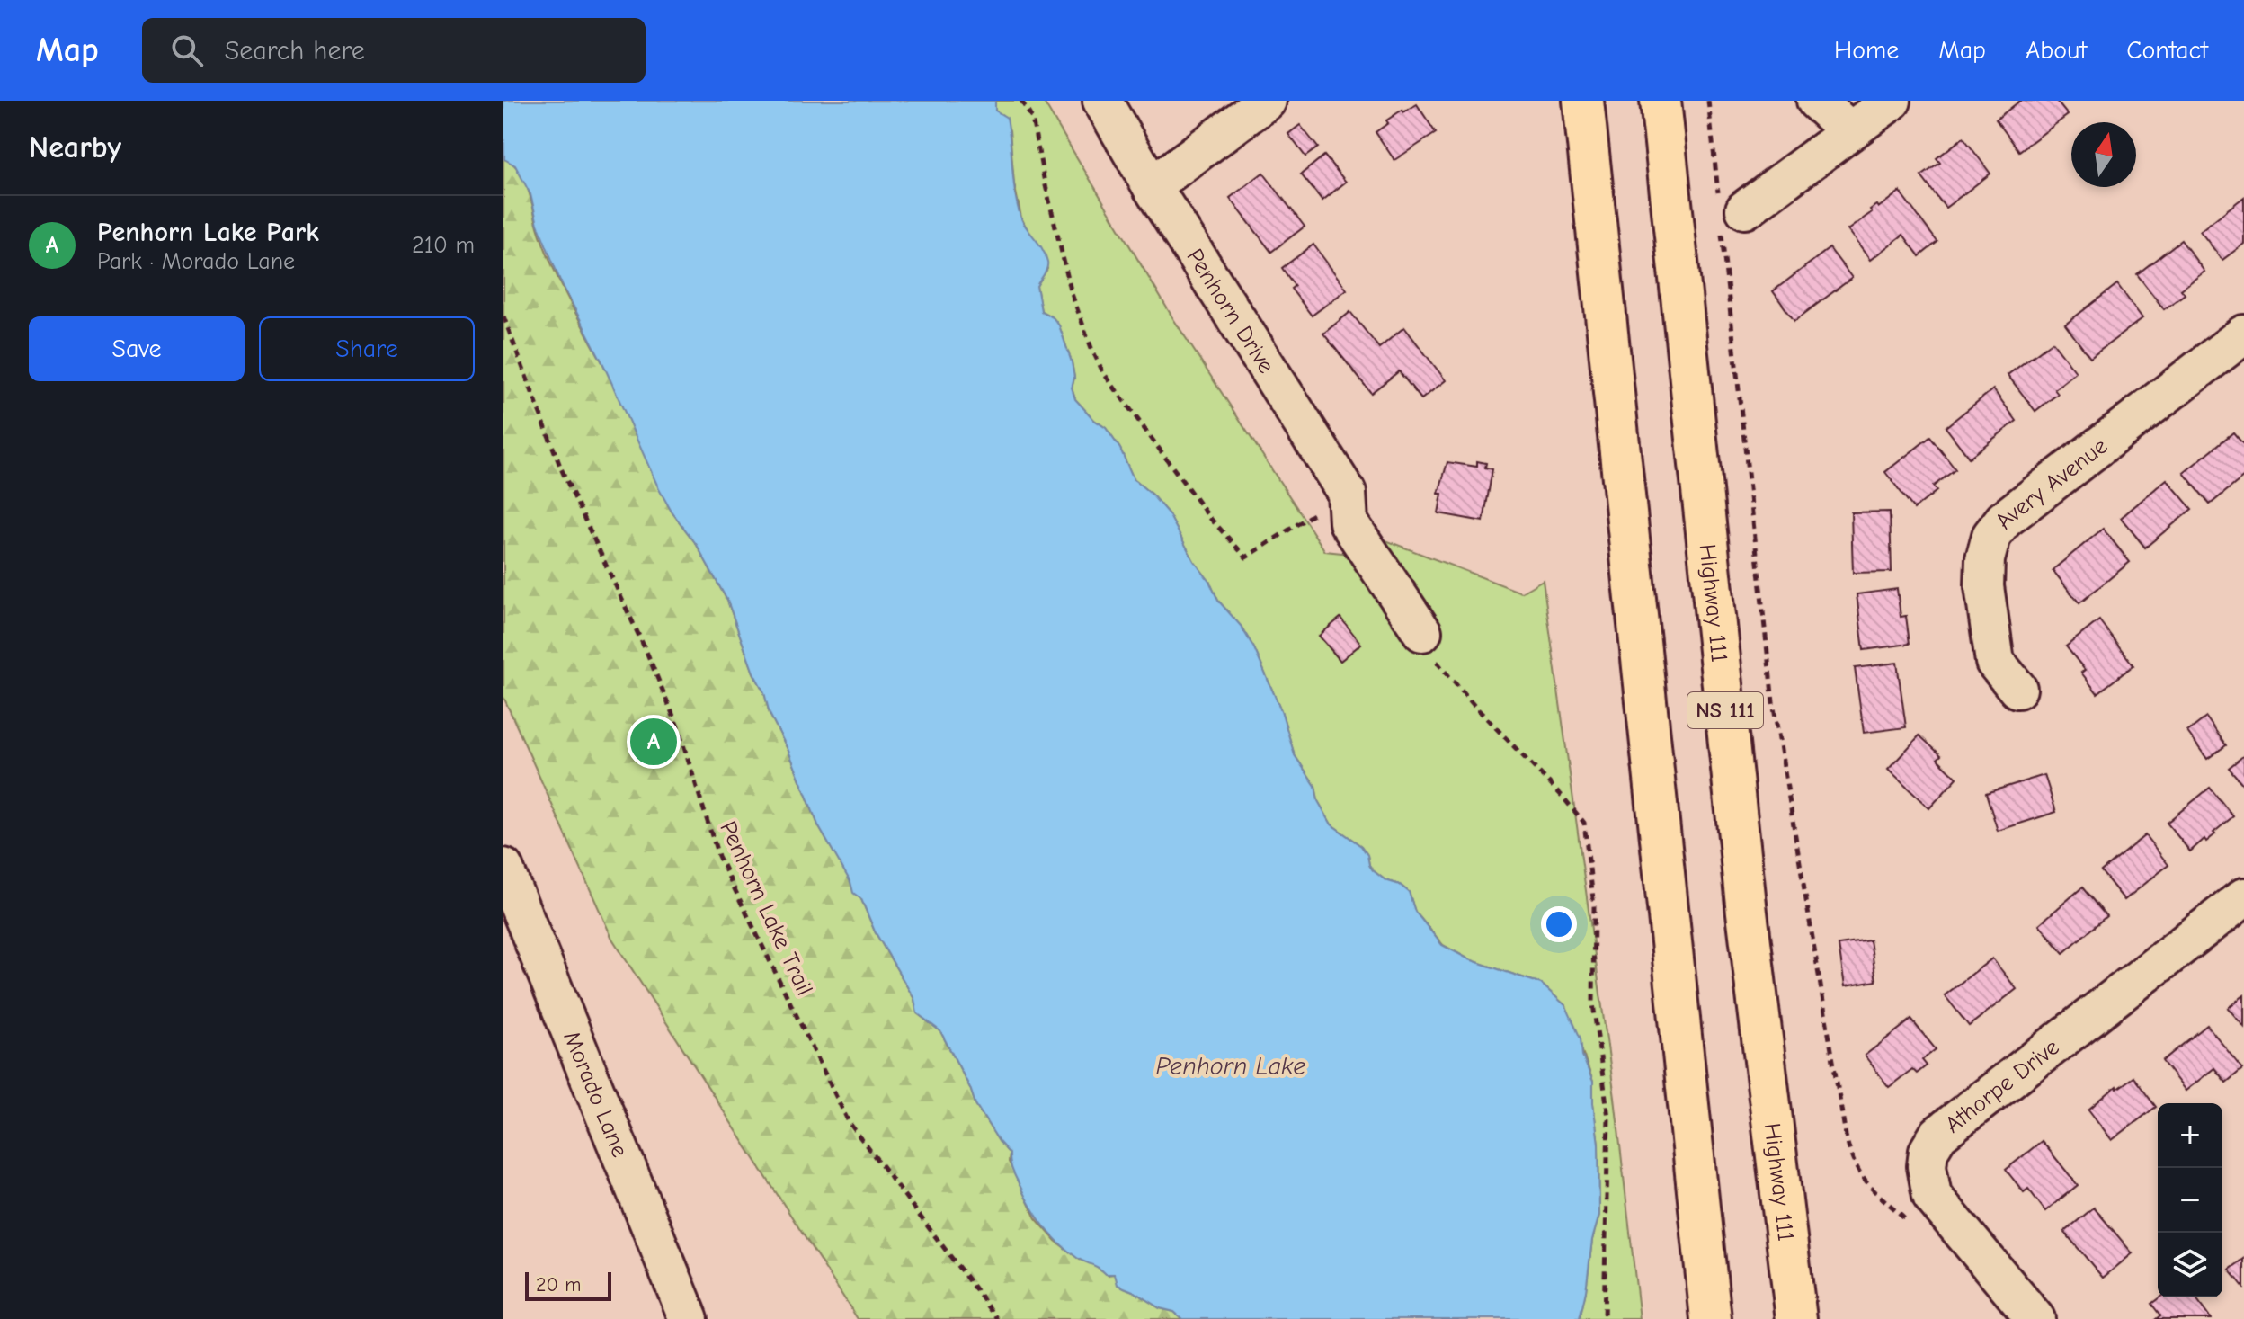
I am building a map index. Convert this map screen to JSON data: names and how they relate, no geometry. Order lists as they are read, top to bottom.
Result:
{
  "streets": {
    "highway": ["Highway 111", "NS 111"],
    "street": [
      "Penhorn Drive",
      "Avery Avenue",
      "Athorpe Drive",
      "Morado Lane"
    ],
    "path": ["Penhorn Lake Trail"]
  },
  "water": ["Penhorn Lake"],
  "scale_bar": "20 m",
  "north": "top",
  "page": {
    "header": "Map",
    "search": "Search here",
    "nav": [
      "Home",
      "Map",
      "About",
      "Contact"
    ],
    "heading": "Nearby",
    "list": [
      {
        "mark": "A",
        "name": "Penhorn Lake Park",
        "note": "Park · Morado Lane",
        "value": "210 m"
      }
    ],
    "buttons": ["Save", "Share"],
    "pins": "A",
    "map_buttons": ["+", "−"],
    "scale": "20 m"
  }
}
